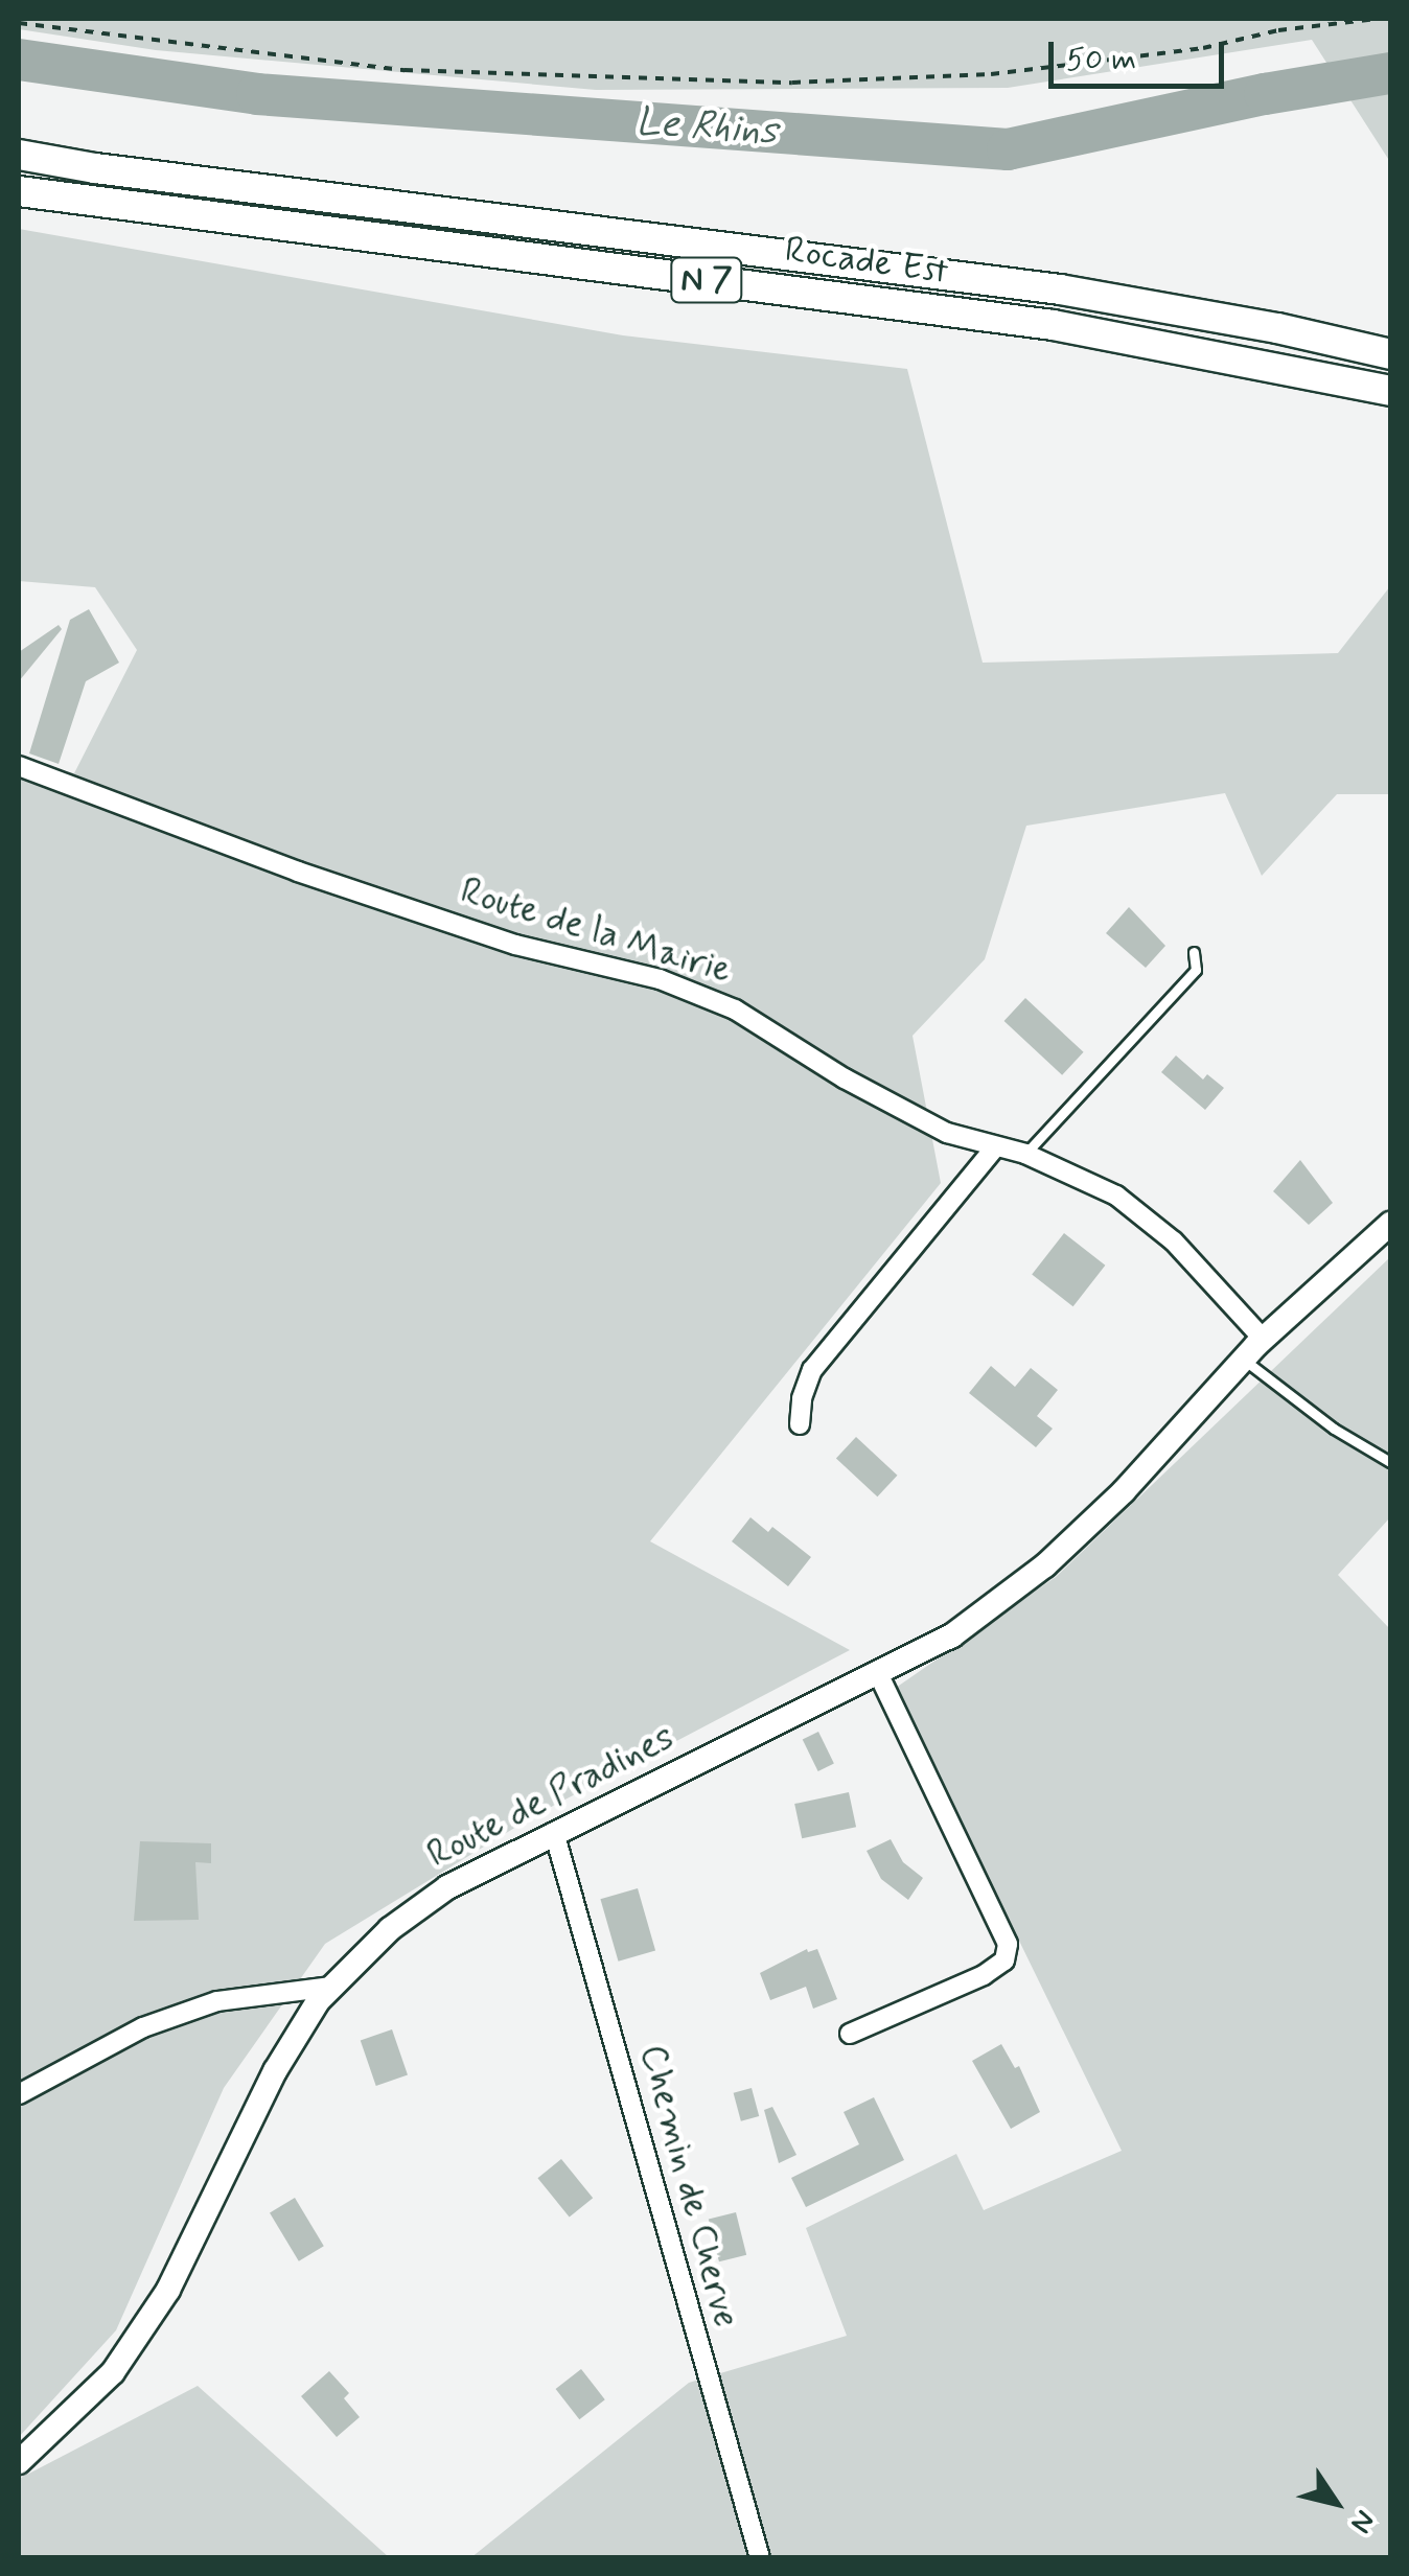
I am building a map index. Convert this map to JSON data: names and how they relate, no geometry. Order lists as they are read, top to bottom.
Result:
{
  "streets": {
    "highway": ["Rocade Est", "N 7"],
    "street": ["Route de la Mairie", "Route de Pradines", "Chemin de Cherve"]
  },
  "crossings": [
    ["Route de la Mairie", "Route de Pradines"],
    ["Route de Pradines", "Chemin de Cherve"]
  ],
  "water": ["Le Rhins"],
  "scale_bar": "50 m",
  "north": "bottom right"
}
